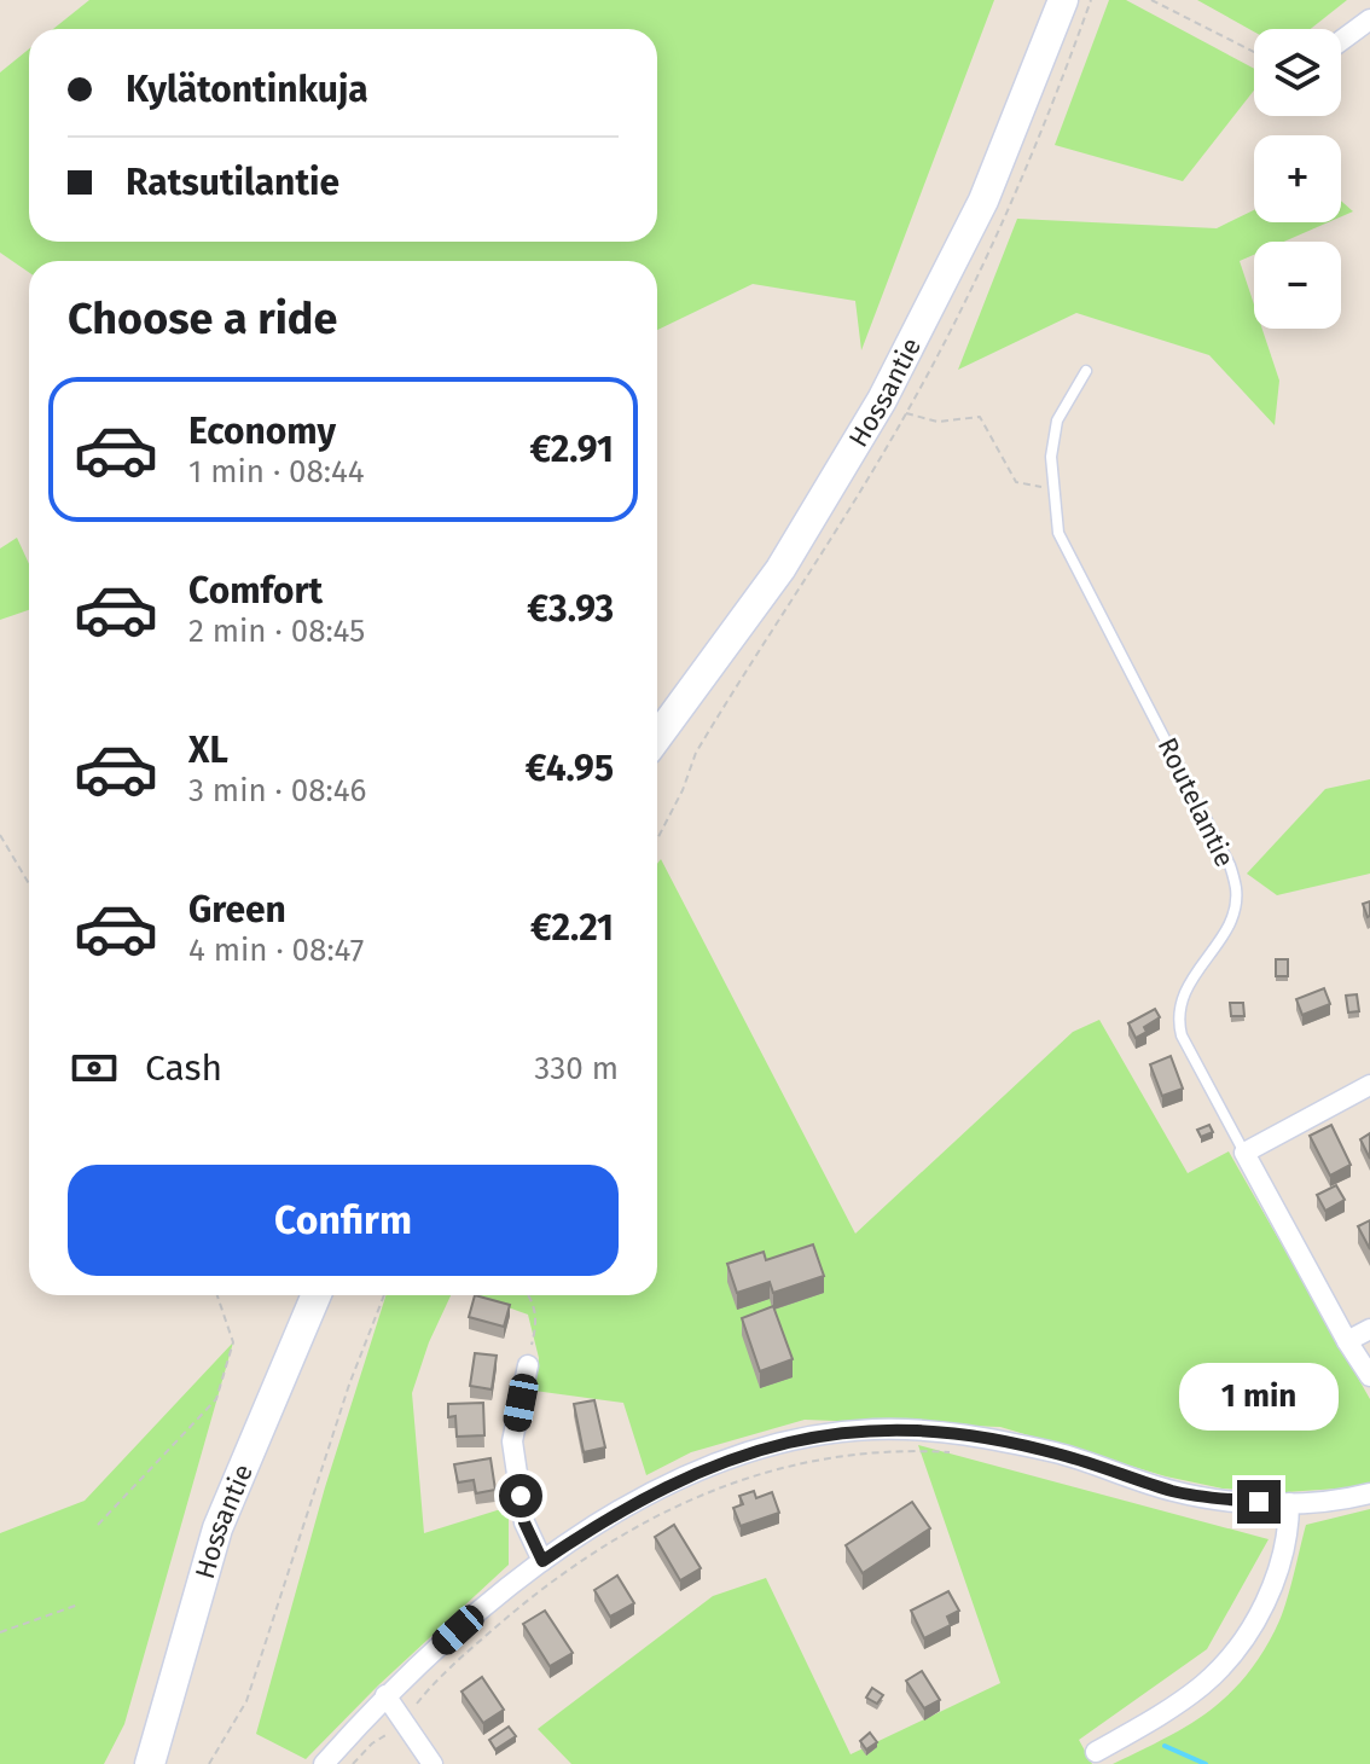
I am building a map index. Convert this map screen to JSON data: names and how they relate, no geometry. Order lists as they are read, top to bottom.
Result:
{
  "streets": {
    "main road": ["Hossantie"],
    "street": ["Routelantie"]
  },
  "page": {
    "map_buttons": ["+", "−"],
    "banner": ["Kylätontinkuja", "Ratsutilantie"],
    "heading": "Choose a ride",
    "list": [
      {
        "name": "Economy",
        "note": "1 min · 08:44",
        "value": "€2.91"
      },
      {
        "name": "Comfort",
        "note": "2 min · 08:45",
        "value": "€3.93"
      },
      {
        "name": "XL",
        "note": "3 min · 08:46",
        "value": "€4.95"
      },
      {
        "name": "Green",
        "note": "4 min · 08:47",
        "value": "€2.21"
      }
    ],
    "pay": ["Cash", "330 m"],
    "buttons": "Confirm",
    "bubble": "1 min"
  }
}
